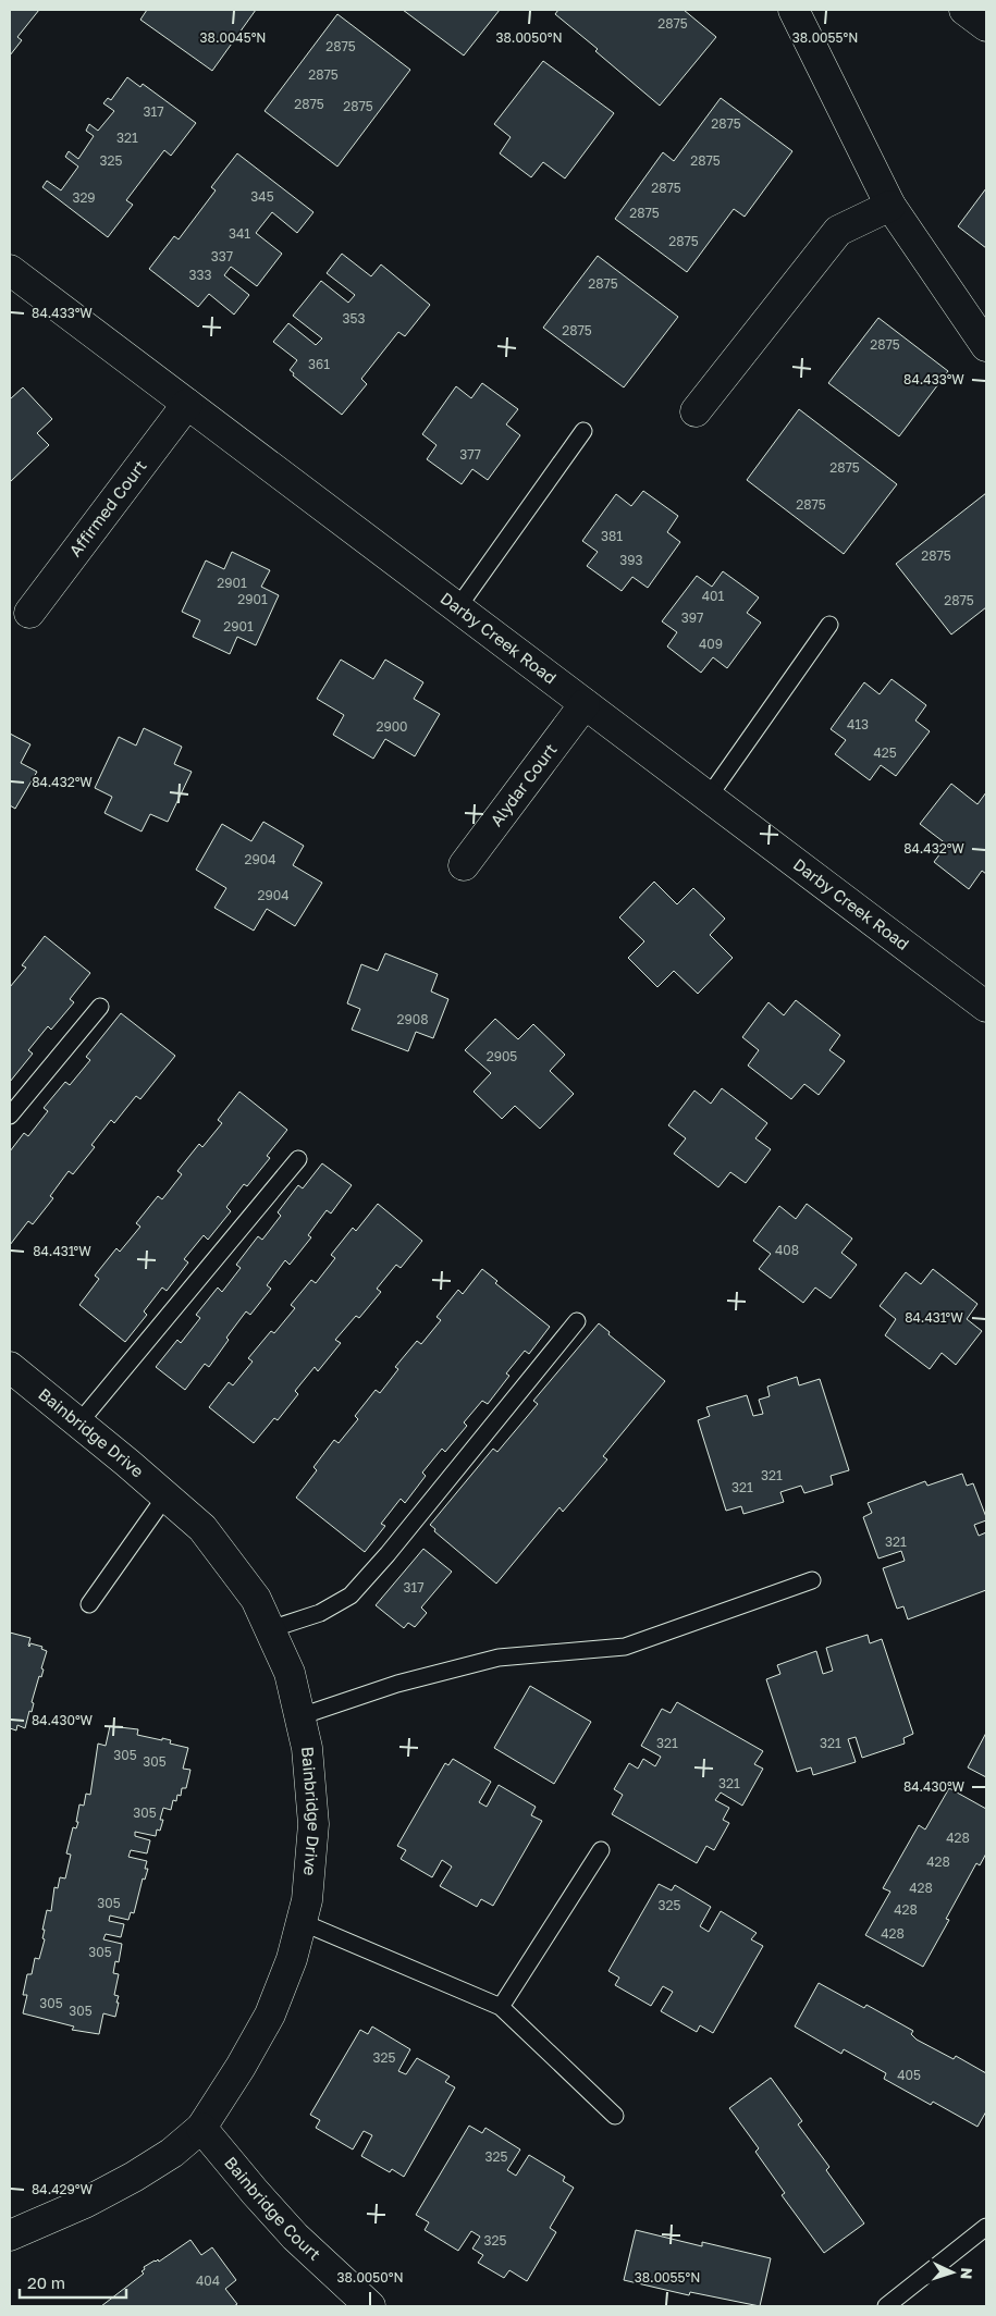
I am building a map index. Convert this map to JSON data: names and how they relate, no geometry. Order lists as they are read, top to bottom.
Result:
{
  "streets": {
    "street": [
      "Affirmed Court",
      "Darby Creek Road",
      "Alydar Court",
      "Bainbridge Drive",
      "Bainbridge Court"
    ]
  },
  "crossings": [
    ["Affirmed Court", "Darby Creek Road"],
    ["Darby Creek Road", "Alydar Court"],
    ["Bainbridge Drive", "Bainbridge Court"]
  ],
  "house_numbers": [
    "2875",
    "2875",
    "2875",
    "2875",
    "2875",
    "317",
    "2875",
    "321",
    "325",
    "2875",
    "2875",
    "345",
    "329",
    "2875",
    "341",
    "2875",
    "337",
    "333",
    "2875",
    "353",
    "2875",
    "2875",
    "361",
    "377",
    "2875",
    "2875",
    "381",
    "2875",
    "393",
    "2901",
    "401",
    "2901",
    "2875",
    "397",
    "2901",
    "409",
    "413",
    "2900",
    "425",
    "2904",
    "2904",
    "2908",
    "2905",
    "408",
    "321",
    "321",
    "321",
    "317",
    "321",
    "321",
    "305",
    "305",
    "321",
    "305",
    "428",
    "428",
    "428",
    "305",
    "325",
    "428",
    "428",
    "305",
    "305",
    "305",
    "325",
    "405",
    "325",
    "325",
    "404"
  ],
  "scale_bar": "20 m",
  "north": "right",
  "coordinates": [
    "38.0045°N",
    "38.0050°N",
    "38.0055°N",
    "84.433°W",
    "84.432°W",
    "84.431°W",
    "84.430°W",
    "84.429°W"
  ]
}
